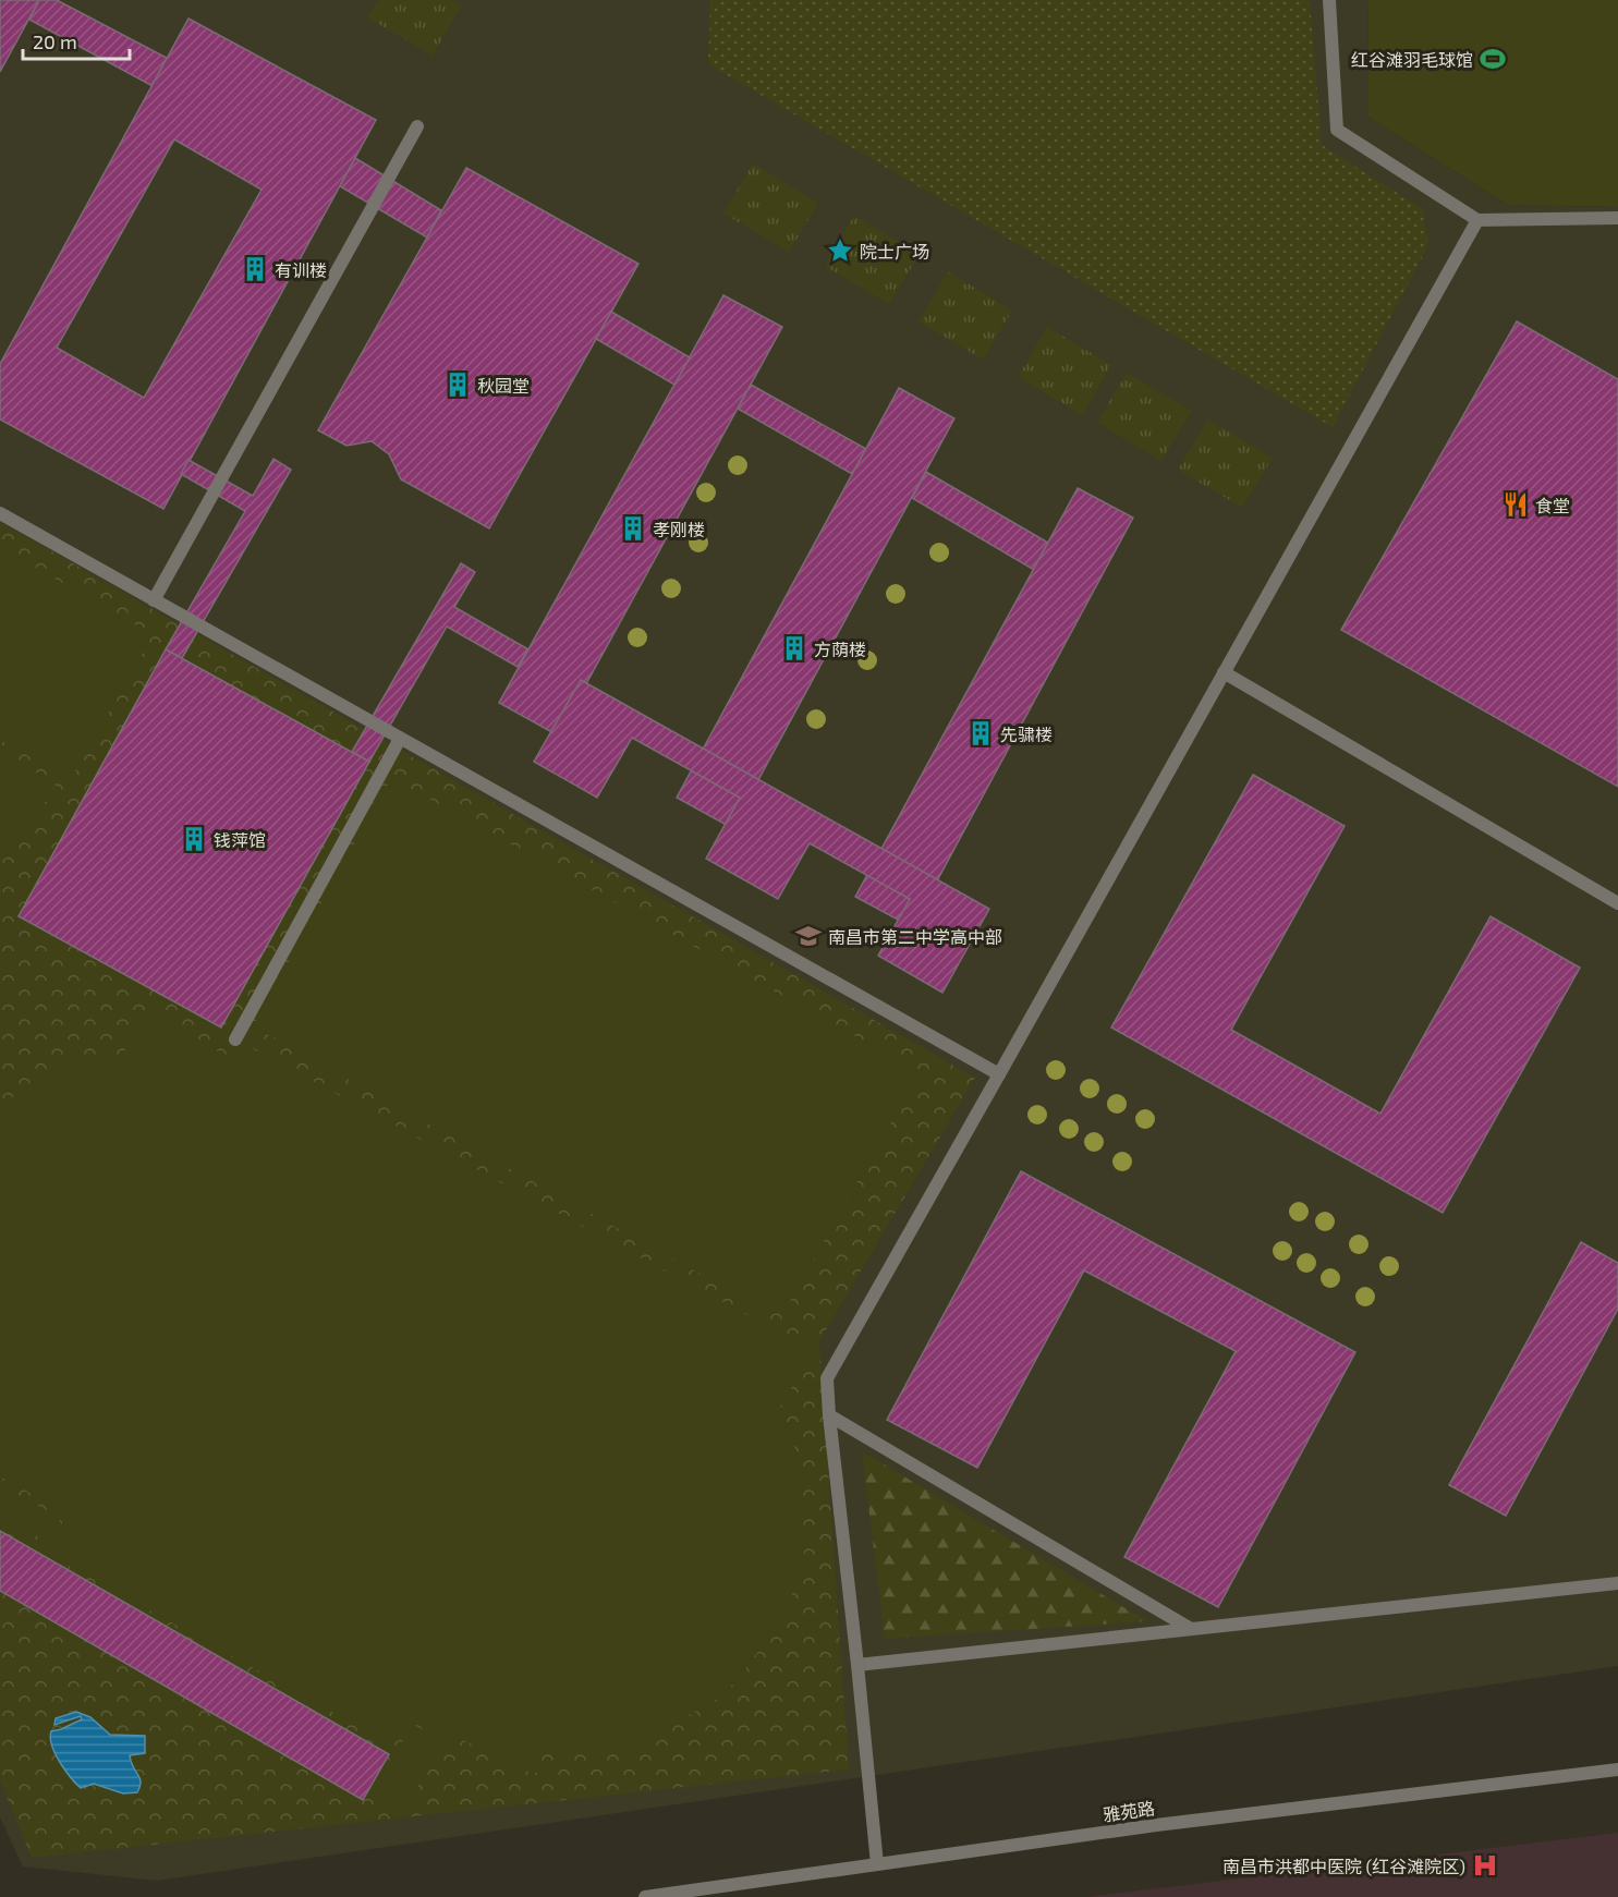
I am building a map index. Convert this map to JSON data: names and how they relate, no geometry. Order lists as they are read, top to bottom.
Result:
{
  "streets": {
    "street": ["雅苑路"]
  },
  "places": {
    "sports": ["红谷滩羽毛球馆"],
    "place": ["院士广场"],
    "building": [
      "有训楼",
      "秋园堂",
      "孝刚楼",
      "方荫楼",
      "先骕楼",
      "钱萍馆"
    ],
    "restaurant": ["食堂"],
    "school or university": ["南昌市第二中学高中部"],
    "hospital": ["南昌市洪都中医院 (红谷滩院区)"]
  },
  "scale_bar": "20 m"
}
